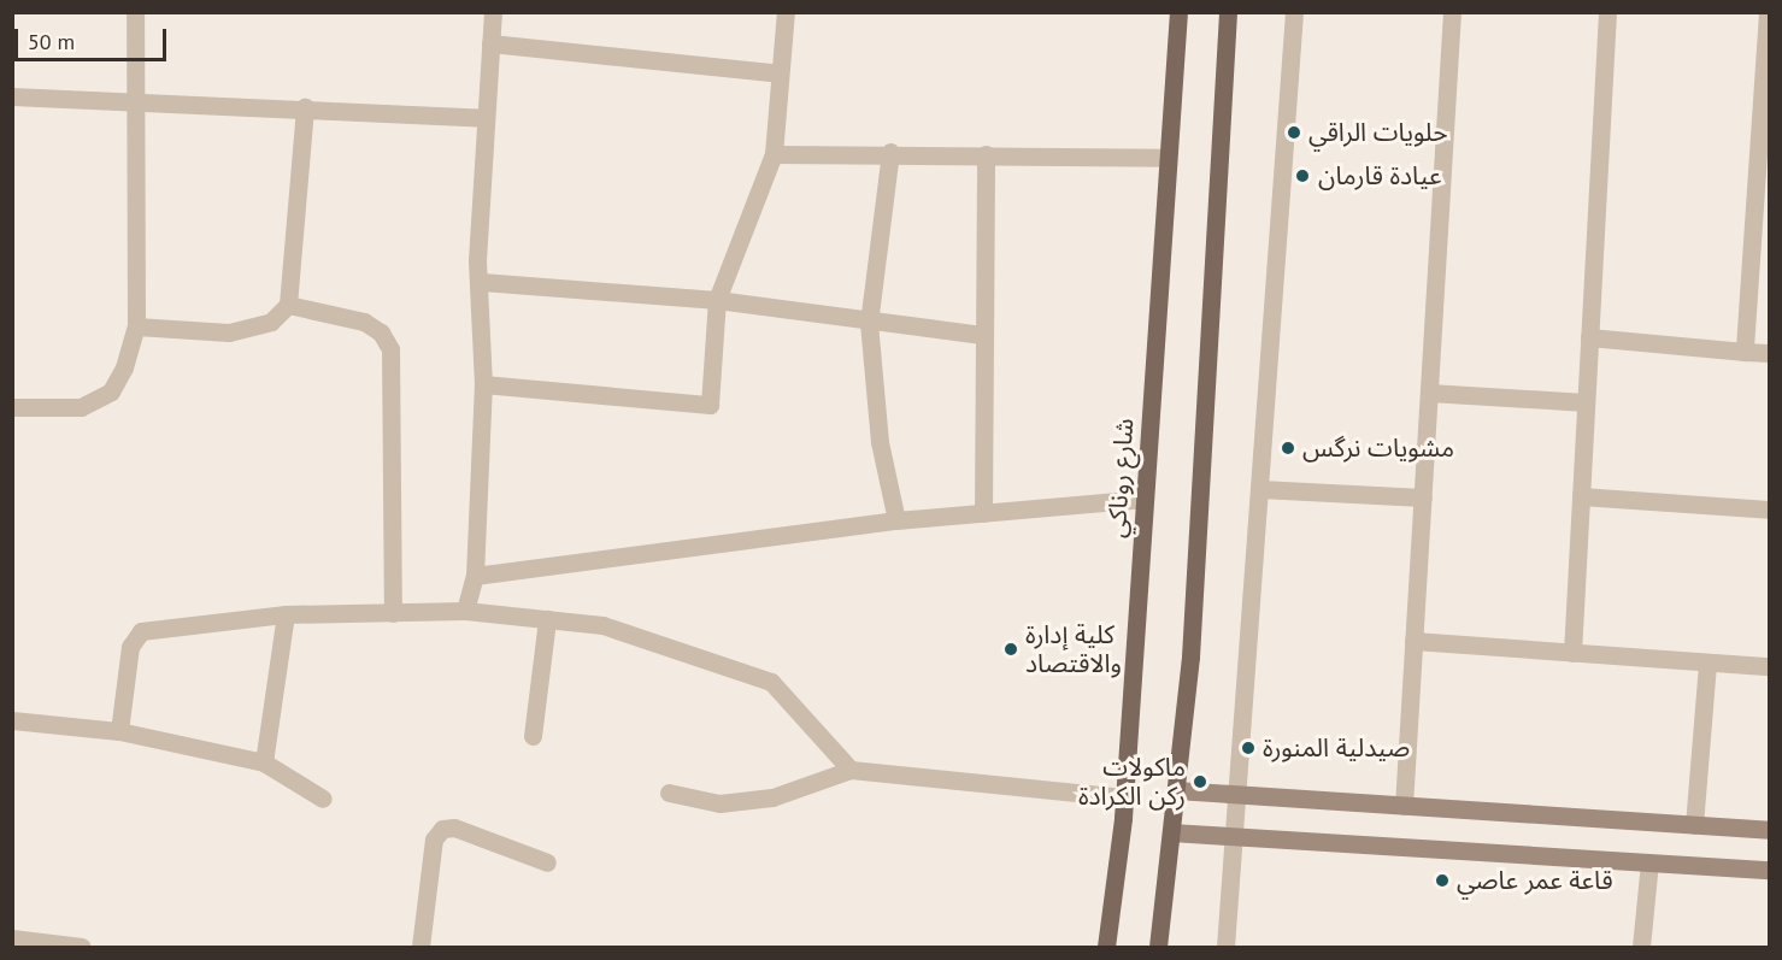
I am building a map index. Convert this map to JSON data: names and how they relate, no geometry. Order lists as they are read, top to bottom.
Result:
{
  "streets": {
    "main road": ["شارع روناكي"]
  },
  "places": [
    "حلويات الراقي",
    "عيادة قارمان",
    "مشويات نرگس",
    "كلية إدارة والاقتصاد",
    "صيدلية المنورة",
    "ماكولات ركن الكرادة",
    "قاعة عمر عاصي"
  ],
  "scale_bar": "50 m"
}
